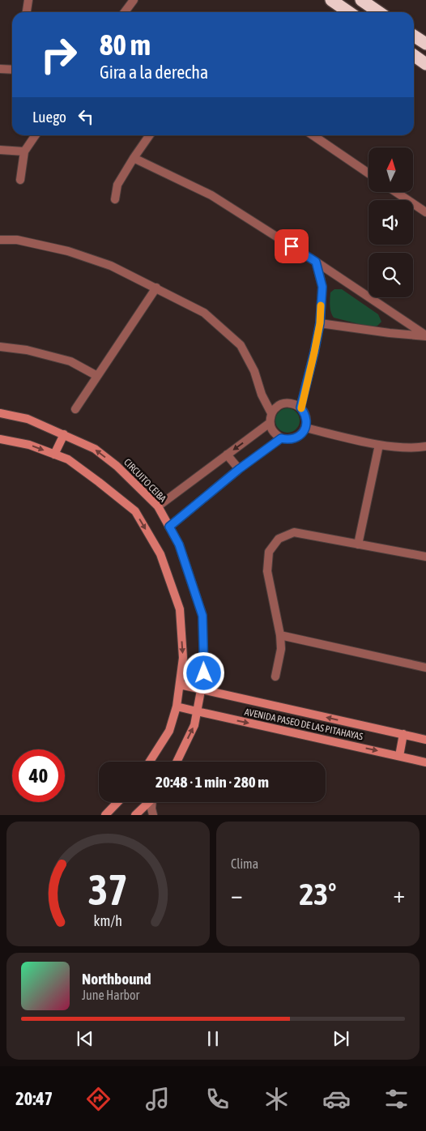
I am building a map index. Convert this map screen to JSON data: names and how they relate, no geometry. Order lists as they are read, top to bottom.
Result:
{
  "streets": {
    "street": ["CIRCUITO CEIBA", "AVENIDA PASEO DE LAS PITAHAYAS"]
  },
  "crossings": [
    ["CIRCUITO CEIBA", "AVENIDA PASEO DE LAS PITAHAYAS"]
  ],
  "north": "top",
  "page": {
    "turn": ["80 m", "Gira a la derecha"],
    "then": "Luego",
    "limit": "40",
    "trip": "20:48 · 1 min · 280 m",
    "tile": "Clima",
    "heat": ["−", "23°", "+"],
    "song": ["Northbound", "June Harbor"],
    "tabs": "20:47",
    "gauge": ["37", "km/h"]
  }
}
